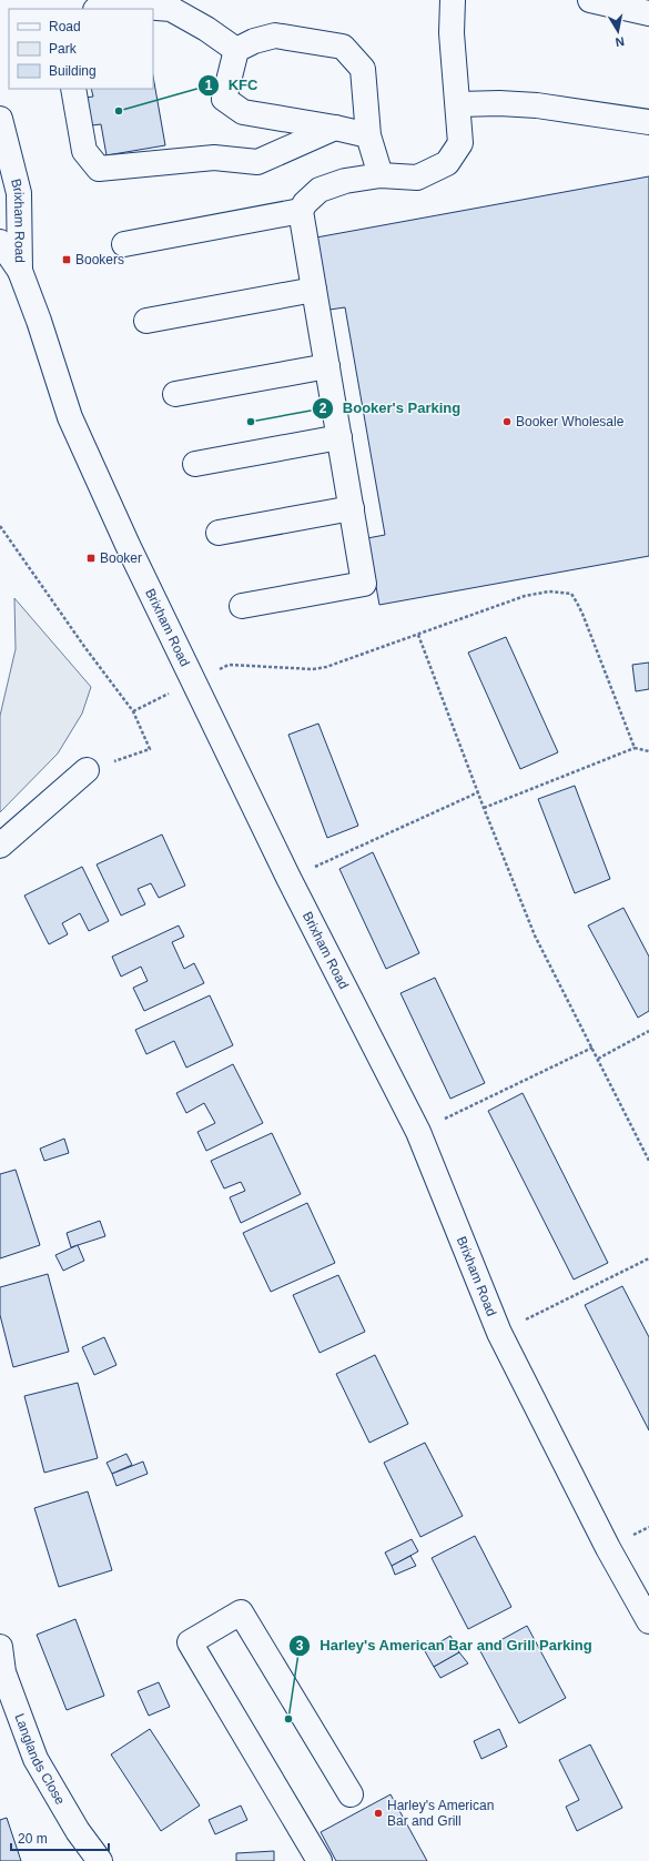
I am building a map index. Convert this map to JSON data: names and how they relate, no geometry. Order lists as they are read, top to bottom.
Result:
{
  "streets": {
    "main road": ["Brixham Road", "Langlands Close"]
  },
  "places": {
    "other": [
      "KFC",
      "Booker's Parking",
      "Booker Wholesale",
      "Harley's American Bar and Grill Parking",
      "Harley's American Bar and Grill"
    ],
    "transit": ["Bookers", "Booker"]
  },
  "legend": ["Road", "Park", "Building"],
  "scale_bar": "20 m",
  "north": "bottom"
}
